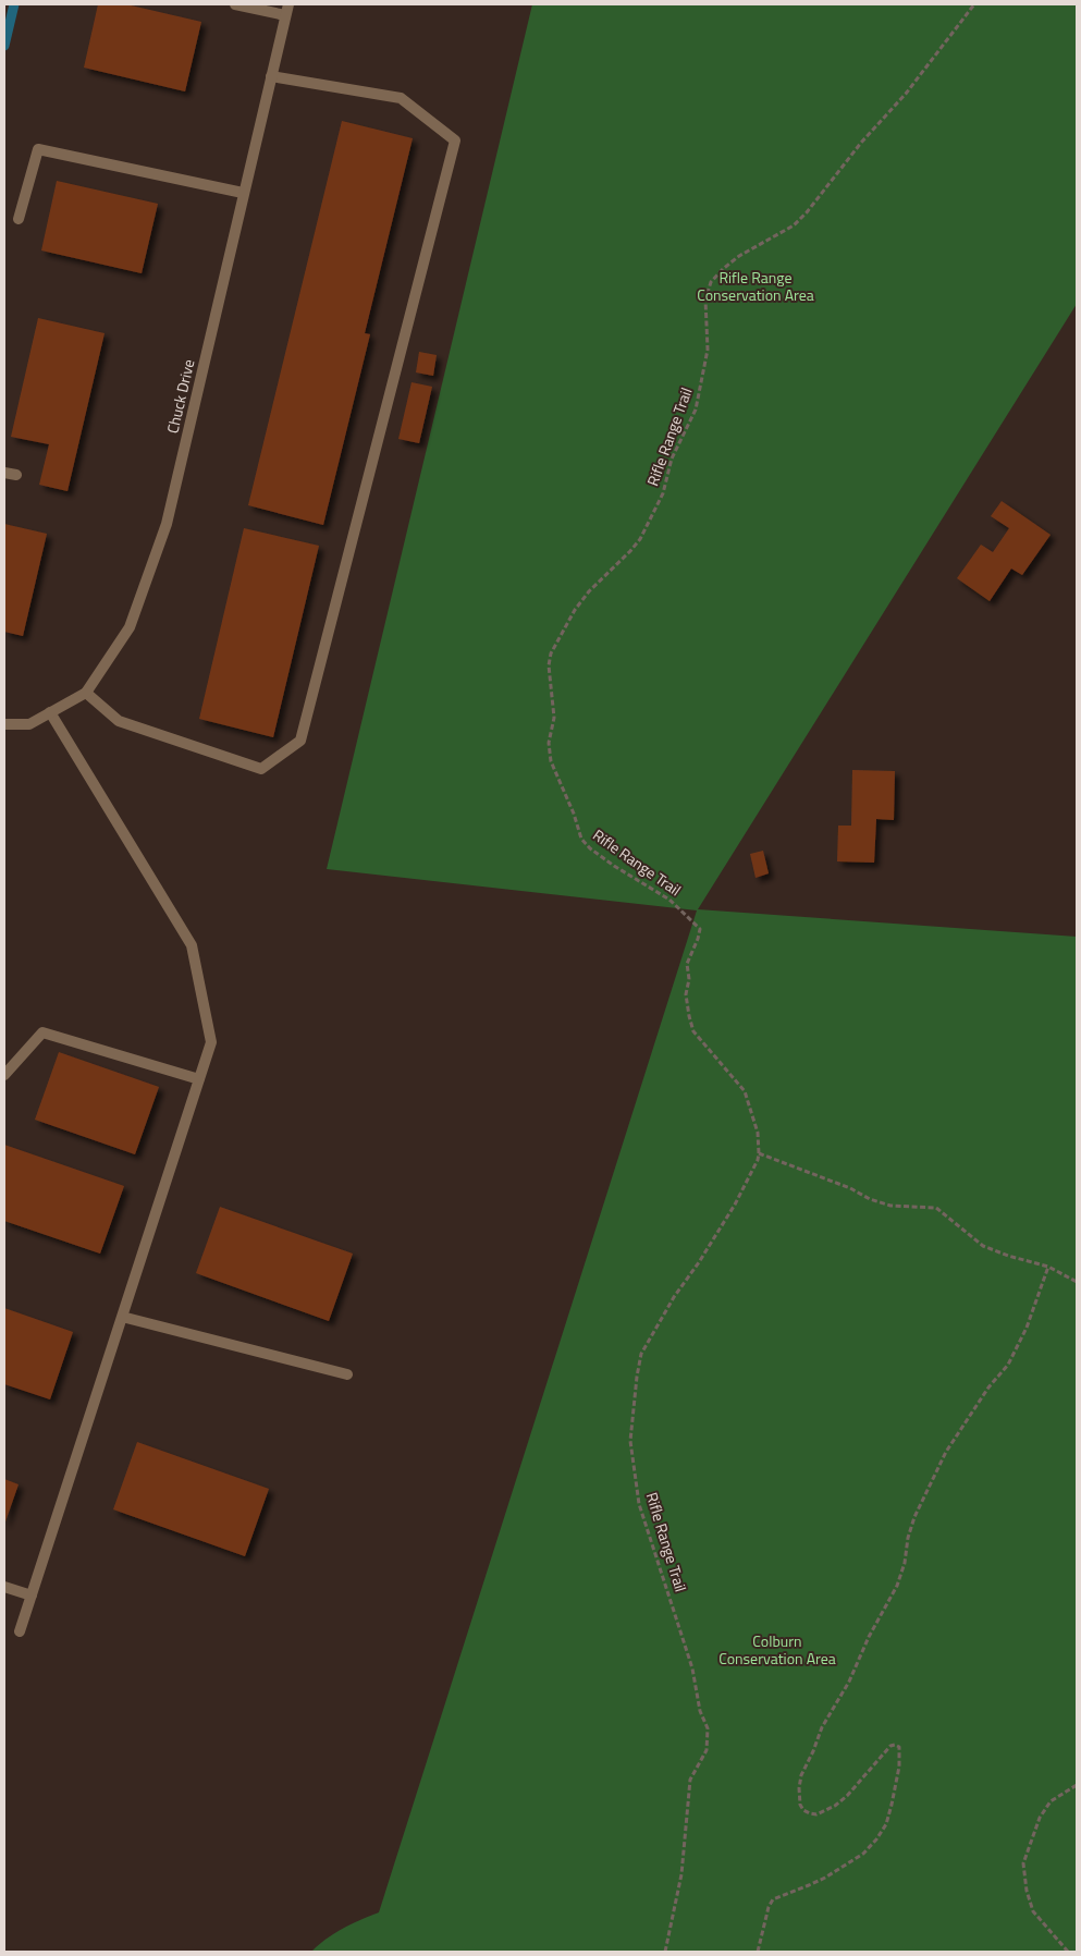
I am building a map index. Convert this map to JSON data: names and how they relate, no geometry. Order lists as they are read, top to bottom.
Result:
{
  "streets": {
    "street": ["Chuck Drive"],
    "path": ["Rifle Range Trail"]
  },
  "parks": ["Rifle Range Conservation Area", "Colburn Conservation Area"]
}
